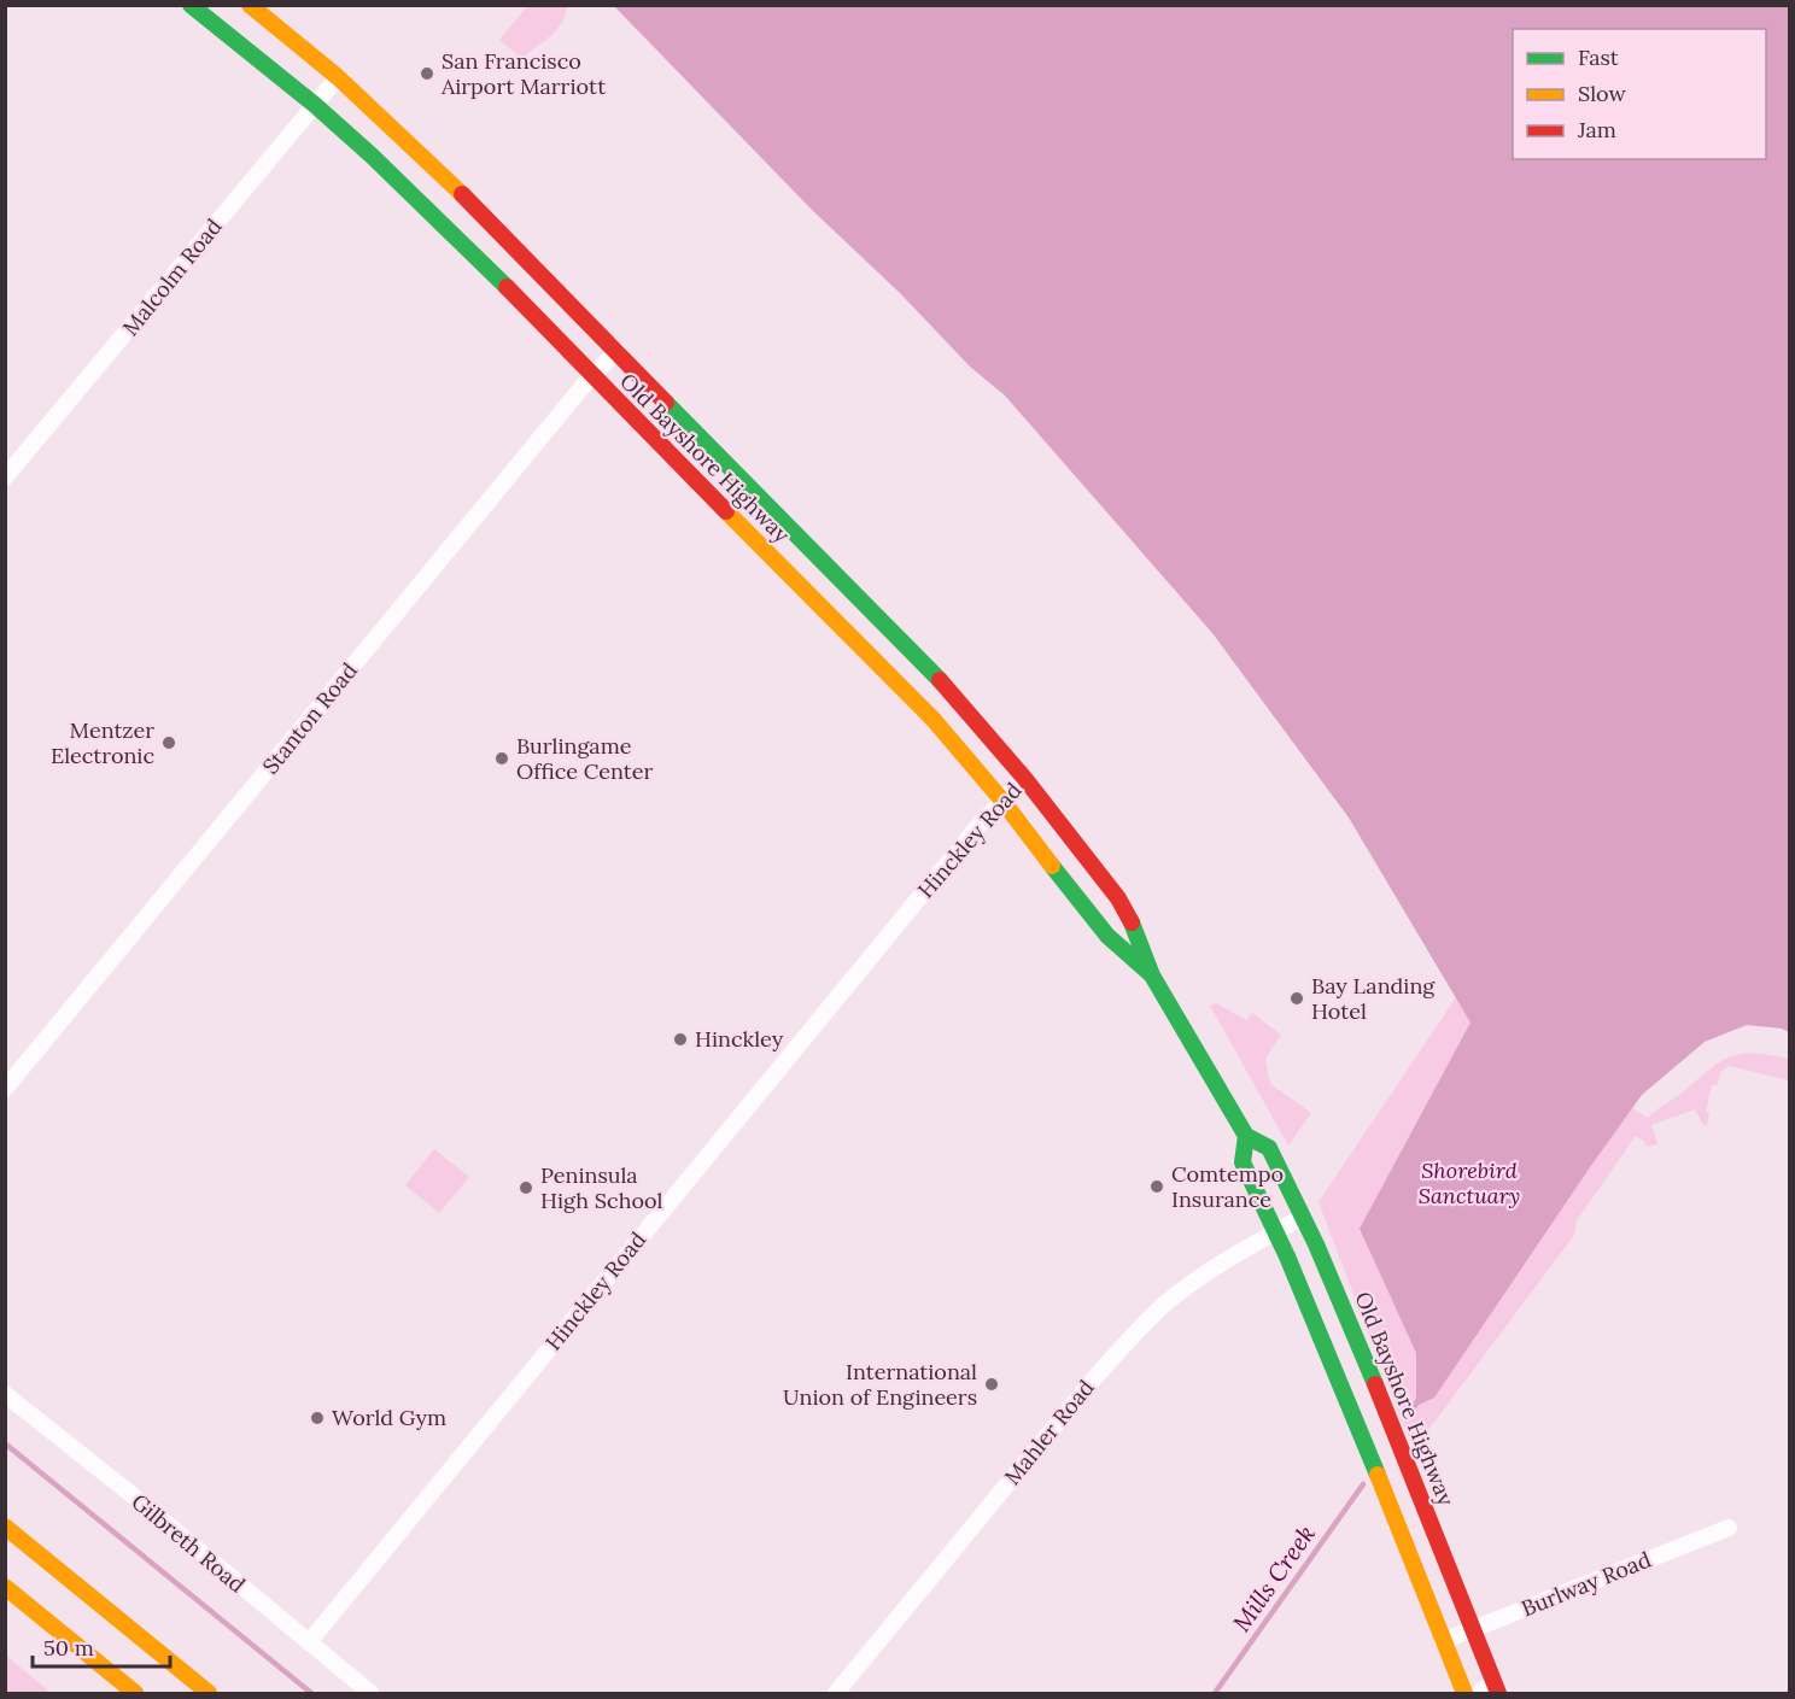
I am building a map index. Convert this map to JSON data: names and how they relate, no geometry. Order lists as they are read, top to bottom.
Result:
{
  "streets": {
    "main road": ["Old Bayshore Highway"],
    "street": [
      "Malcolm Road",
      "Stanton Road",
      "Hinckley Road",
      "Mahler Road",
      "Gilbreth Road",
      "Burlway Road"
    ]
  },
  "crossings": [
    ["Malcolm Road", "Old Bayshore Highway"],
    ["Old Bayshore Highway", "Stanton Road"],
    ["Old Bayshore Highway", "Hinckley Road"],
    ["Old Bayshore Highway", "Mahler Road"],
    ["Old Bayshore Highway", "Burlway Road"],
    ["Hinckley Road", "Gilbreth Road"]
  ],
  "water": ["Mills Creek"],
  "parks": ["Shorebird Sanctuary"],
  "places": [
    "San Francisco Airport Marriott",
    "Mentzer Electronic",
    "Burlingame Office Center",
    "Bay Landing Hotel",
    "Hinckley",
    "Comtempo Insurance",
    "Peninsula High School",
    "International Union of Engineers",
    "World Gym"
  ],
  "legend": ["Fast", "Slow", "Jam"],
  "scale_bar": "50 m"
}
